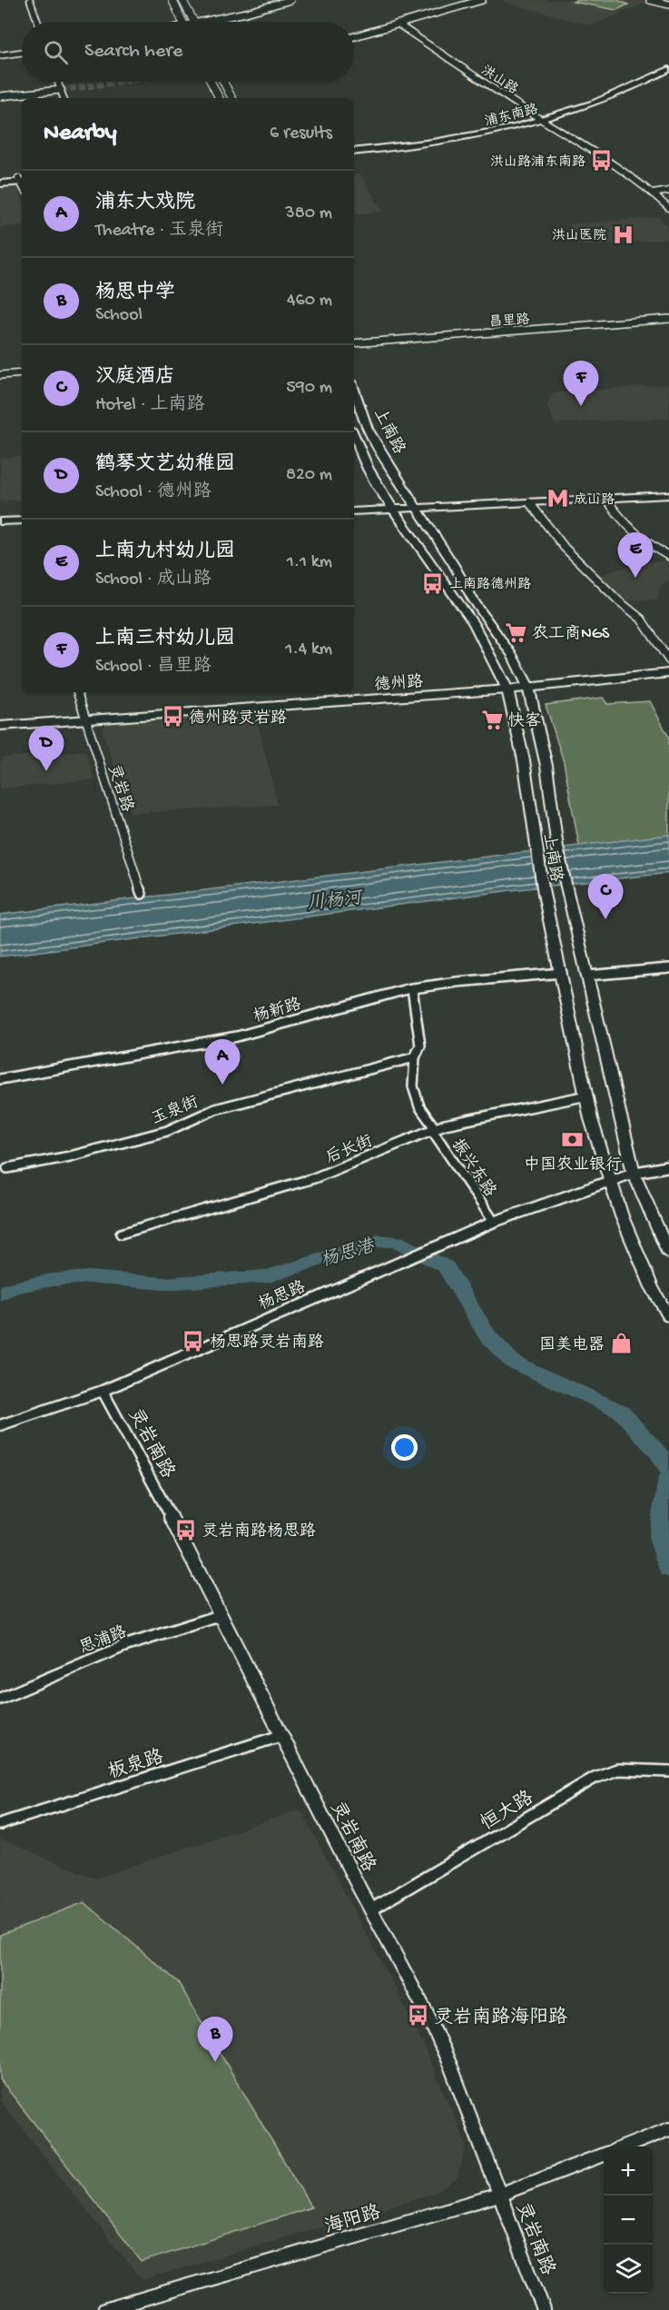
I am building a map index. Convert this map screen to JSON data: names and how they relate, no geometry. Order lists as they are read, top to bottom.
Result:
{
  "streets": {
    "main road": ["浦东南路", "上南路"],
    "street": [
      "洪山路",
      "昌里路",
      "德州路",
      "灵岩路",
      "杨新路",
      "玉泉街",
      "后长街",
      "振兴东路",
      "杨思路",
      "灵岩南路",
      "思浦路",
      "板泉路",
      "恒大路",
      "海阳路"
    ]
  },
  "crossings": [
    ["洪山路", "浦东南路"],
    ["上南路", "德州路"],
    ["上南路", "杨新路"],
    ["上南路", "后长街"],
    ["上南路", "杨思路"],
    ["德州路", "灵岩路"],
    ["杨新路", "振兴东路"],
    ["玉泉街", "振兴东路"],
    ["后长街", "振兴东路"],
    ["振兴东路", "杨思路"],
    ["杨思路", "灵岩南路"],
    ["灵岩南路", "思浦路"],
    ["灵岩南路", "板泉路"],
    ["灵岩南路", "恒大路"],
    ["灵岩南路", "海阳路"]
  ],
  "water": ["川杨河", "杨思港"],
  "places": {
    "bus stop": [
      "洪山路浦东南路",
      "上南路德州路",
      "德州路灵岩路",
      "杨思路灵岩南路",
      "灵岩南路杨思路",
      "灵岩南路海阳路"
    ],
    "hospital": ["洪山医院"],
    "metro station": ["成山路"],
    "supermarket": ["农工商NGS", "快客"],
    "bank": ["中国农业银行"],
    "shop": ["国美电器"]
  },
  "page": {
    "search": "Search here",
    "heading": ["Nearby", "6 results"],
    "list": [
      {
        "mark": "A",
        "name": "浦东大戏院",
        "note": "Theatre · 玉泉街",
        "value": "380 m"
      },
      {
        "mark": "B",
        "name": "杨思中学",
        "note": "School",
        "value": "460 m"
      },
      {
        "mark": "C",
        "name": "汉庭酒店",
        "note": "Hotel · 上南路",
        "value": "590 m"
      },
      {
        "mark": "D",
        "name": "鹤琴文艺幼稚园",
        "note": "School · 德州路",
        "value": "820 m"
      },
      {
        "mark": "E",
        "name": "上南九村幼儿园",
        "note": "School · 成山路",
        "value": "1.1 km"
      },
      {
        "mark": "F",
        "name": "上南三村幼儿园",
        "note": "School · 昌里路",
        "value": "1.4 km"
      }
    ],
    "pins": [
      "F",
      "E",
      "D",
      "C",
      "A",
      "B"
    ],
    "map_buttons": ["+", "−"]
  }
}
